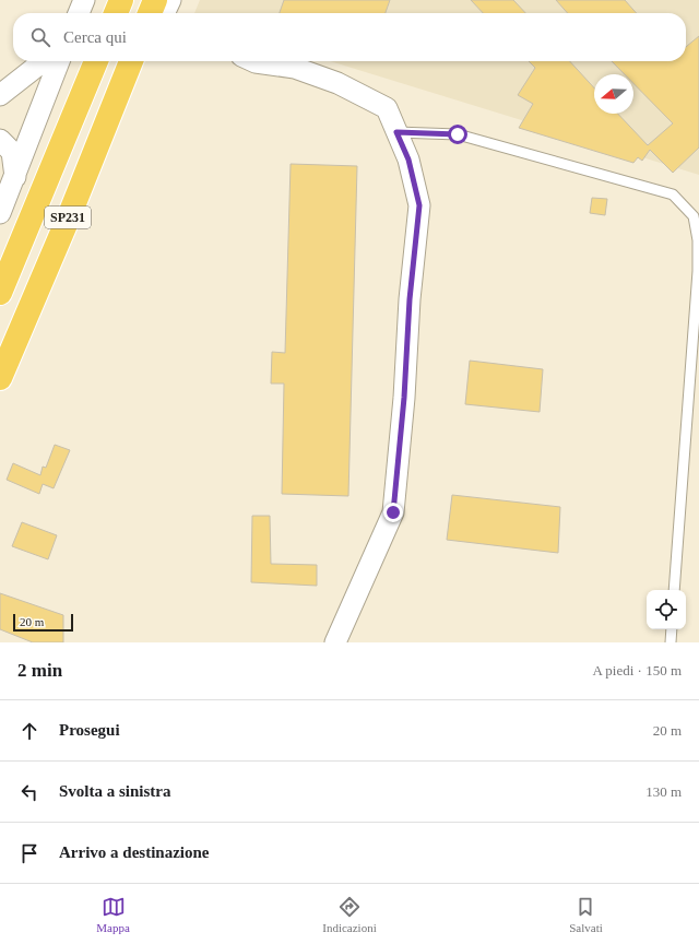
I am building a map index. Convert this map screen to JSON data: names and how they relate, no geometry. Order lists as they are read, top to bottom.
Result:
{
  "streets": {
    "highway": ["SP231"]
  },
  "scale_bar": "20 m",
  "north": "left",
  "page": {
    "search": "Cerca qui",
    "scale": "20 m",
    "heading": ["2 min", "A piedi · 150 m"],
    "list": [
      ["Prosegui", "20 m"],
      ["Svolta a sinistra", "130 m"],
      "Arrivo a destinazione"
    ],
    "nav": ["Mappa", "Indicazioni", "Salvati"]
  }
}
